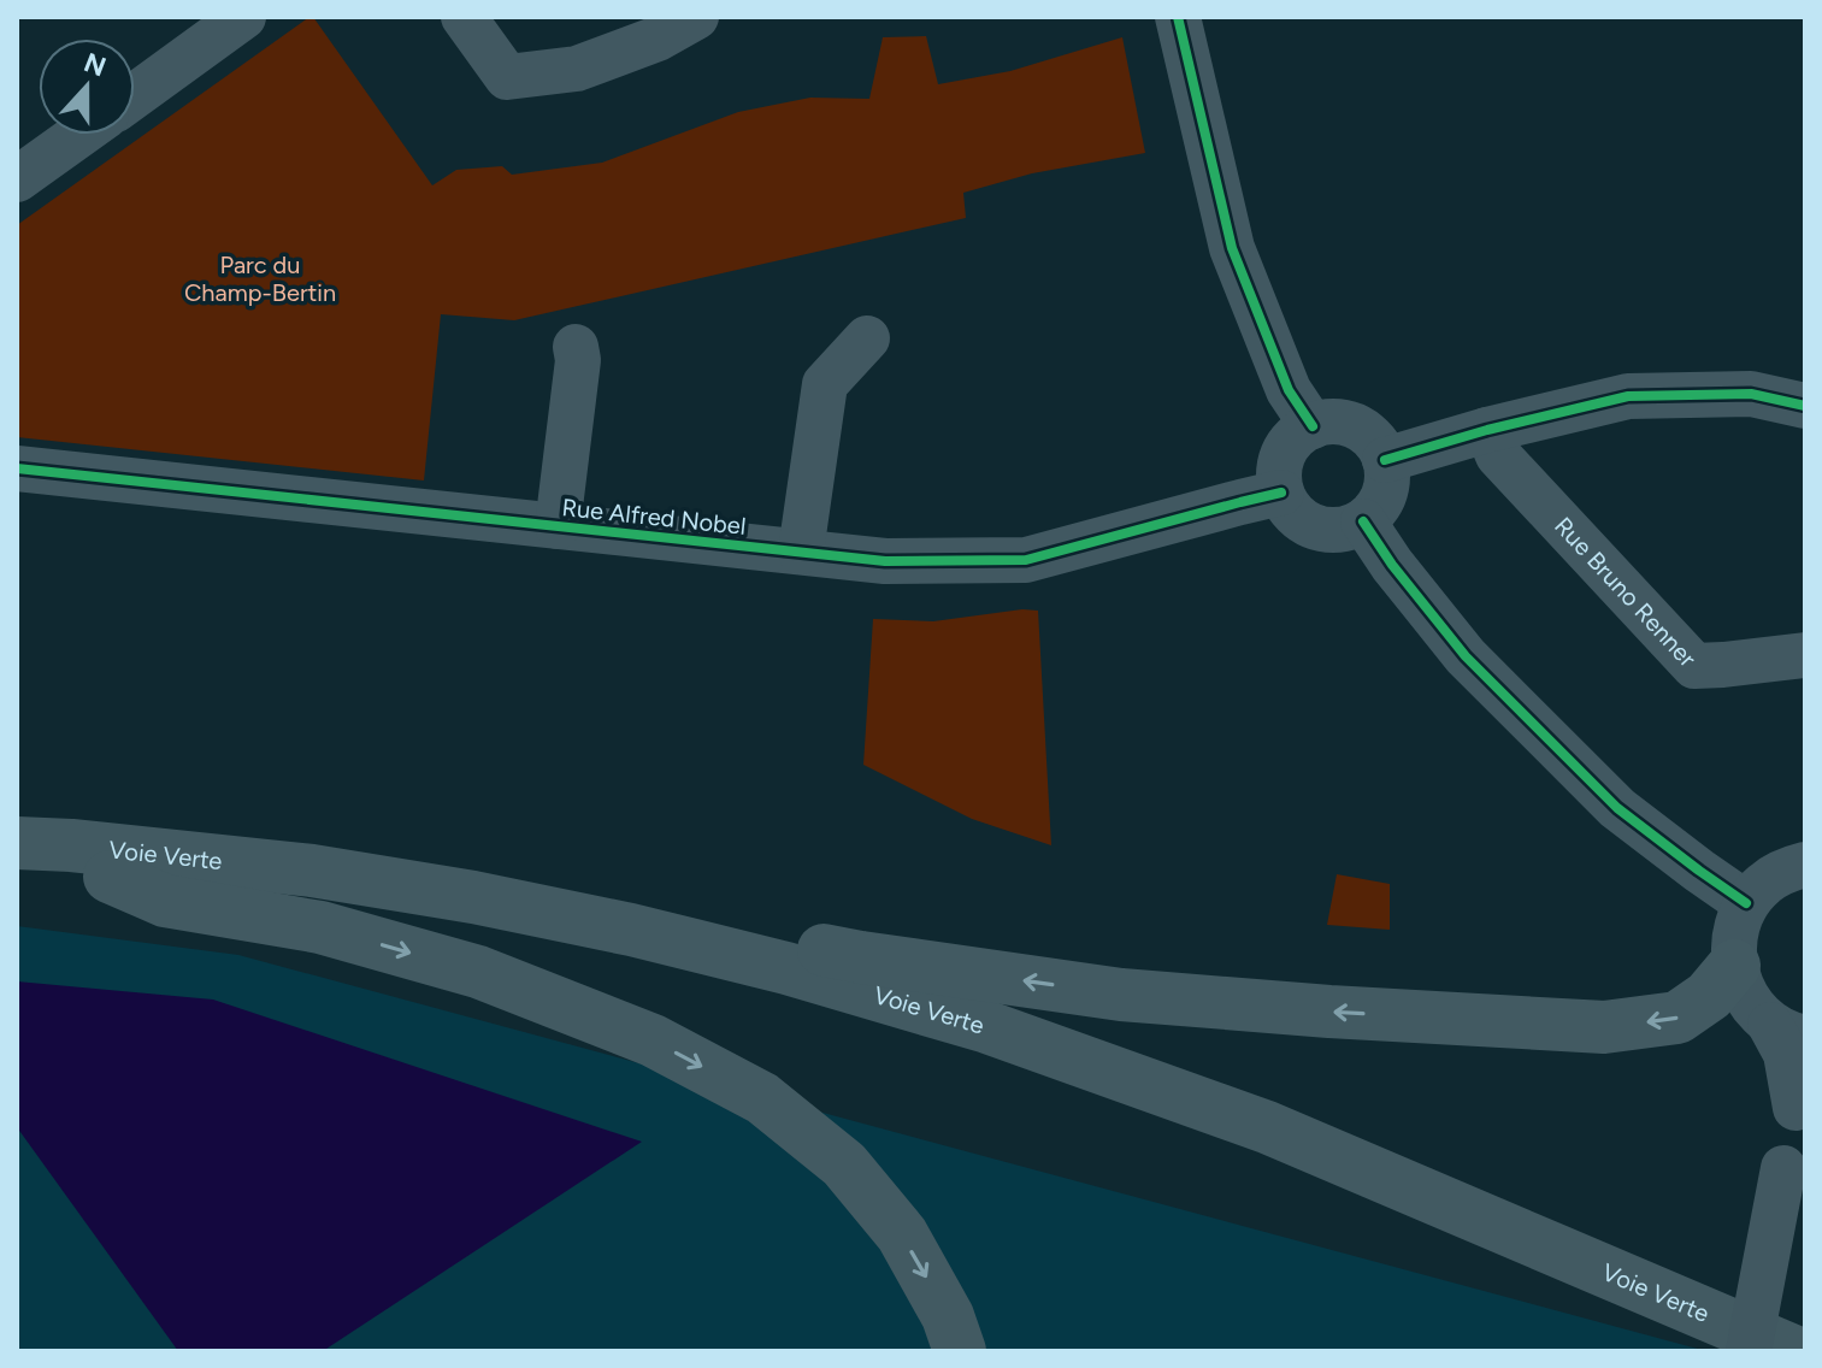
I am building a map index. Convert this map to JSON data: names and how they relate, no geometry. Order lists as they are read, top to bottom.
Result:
{
  "streets": {
    "main road": ["Voie Verte"],
    "street": ["Rue Alfred Nobel", "Rue Bruno Renner"]
  },
  "parks": ["Parc du Champ-Bertin"],
  "north": "top"
}
